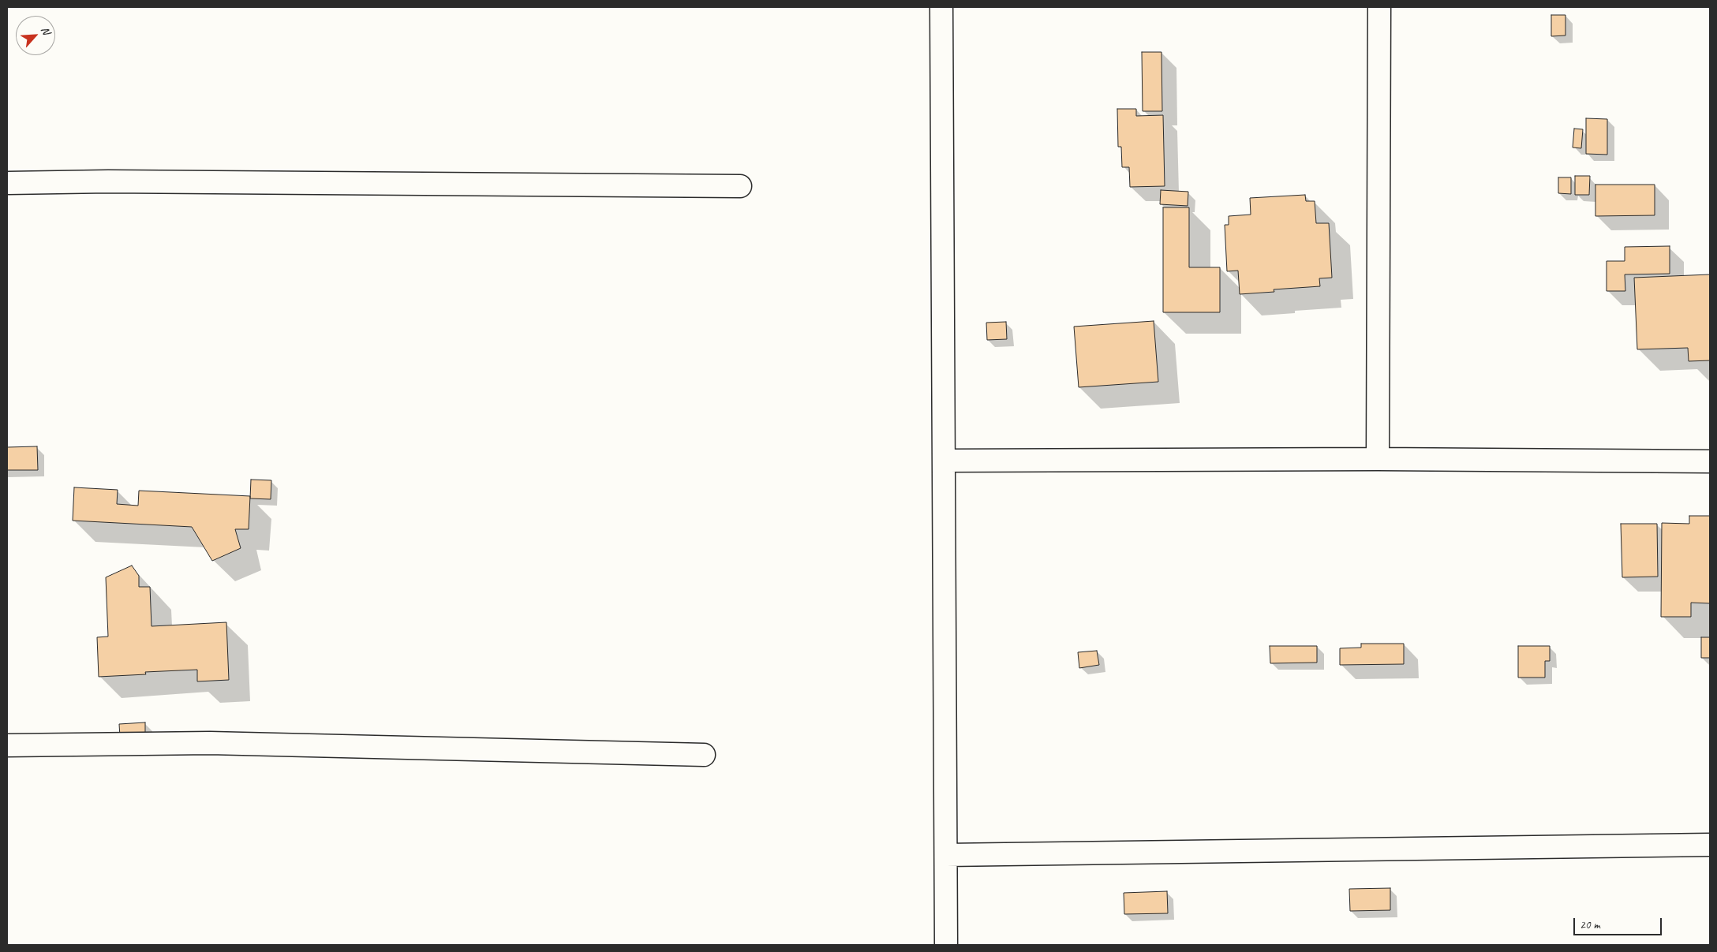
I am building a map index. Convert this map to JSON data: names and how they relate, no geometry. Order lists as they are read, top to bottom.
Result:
{
  "scale_bar": "20 m",
  "north": "top right"
}
